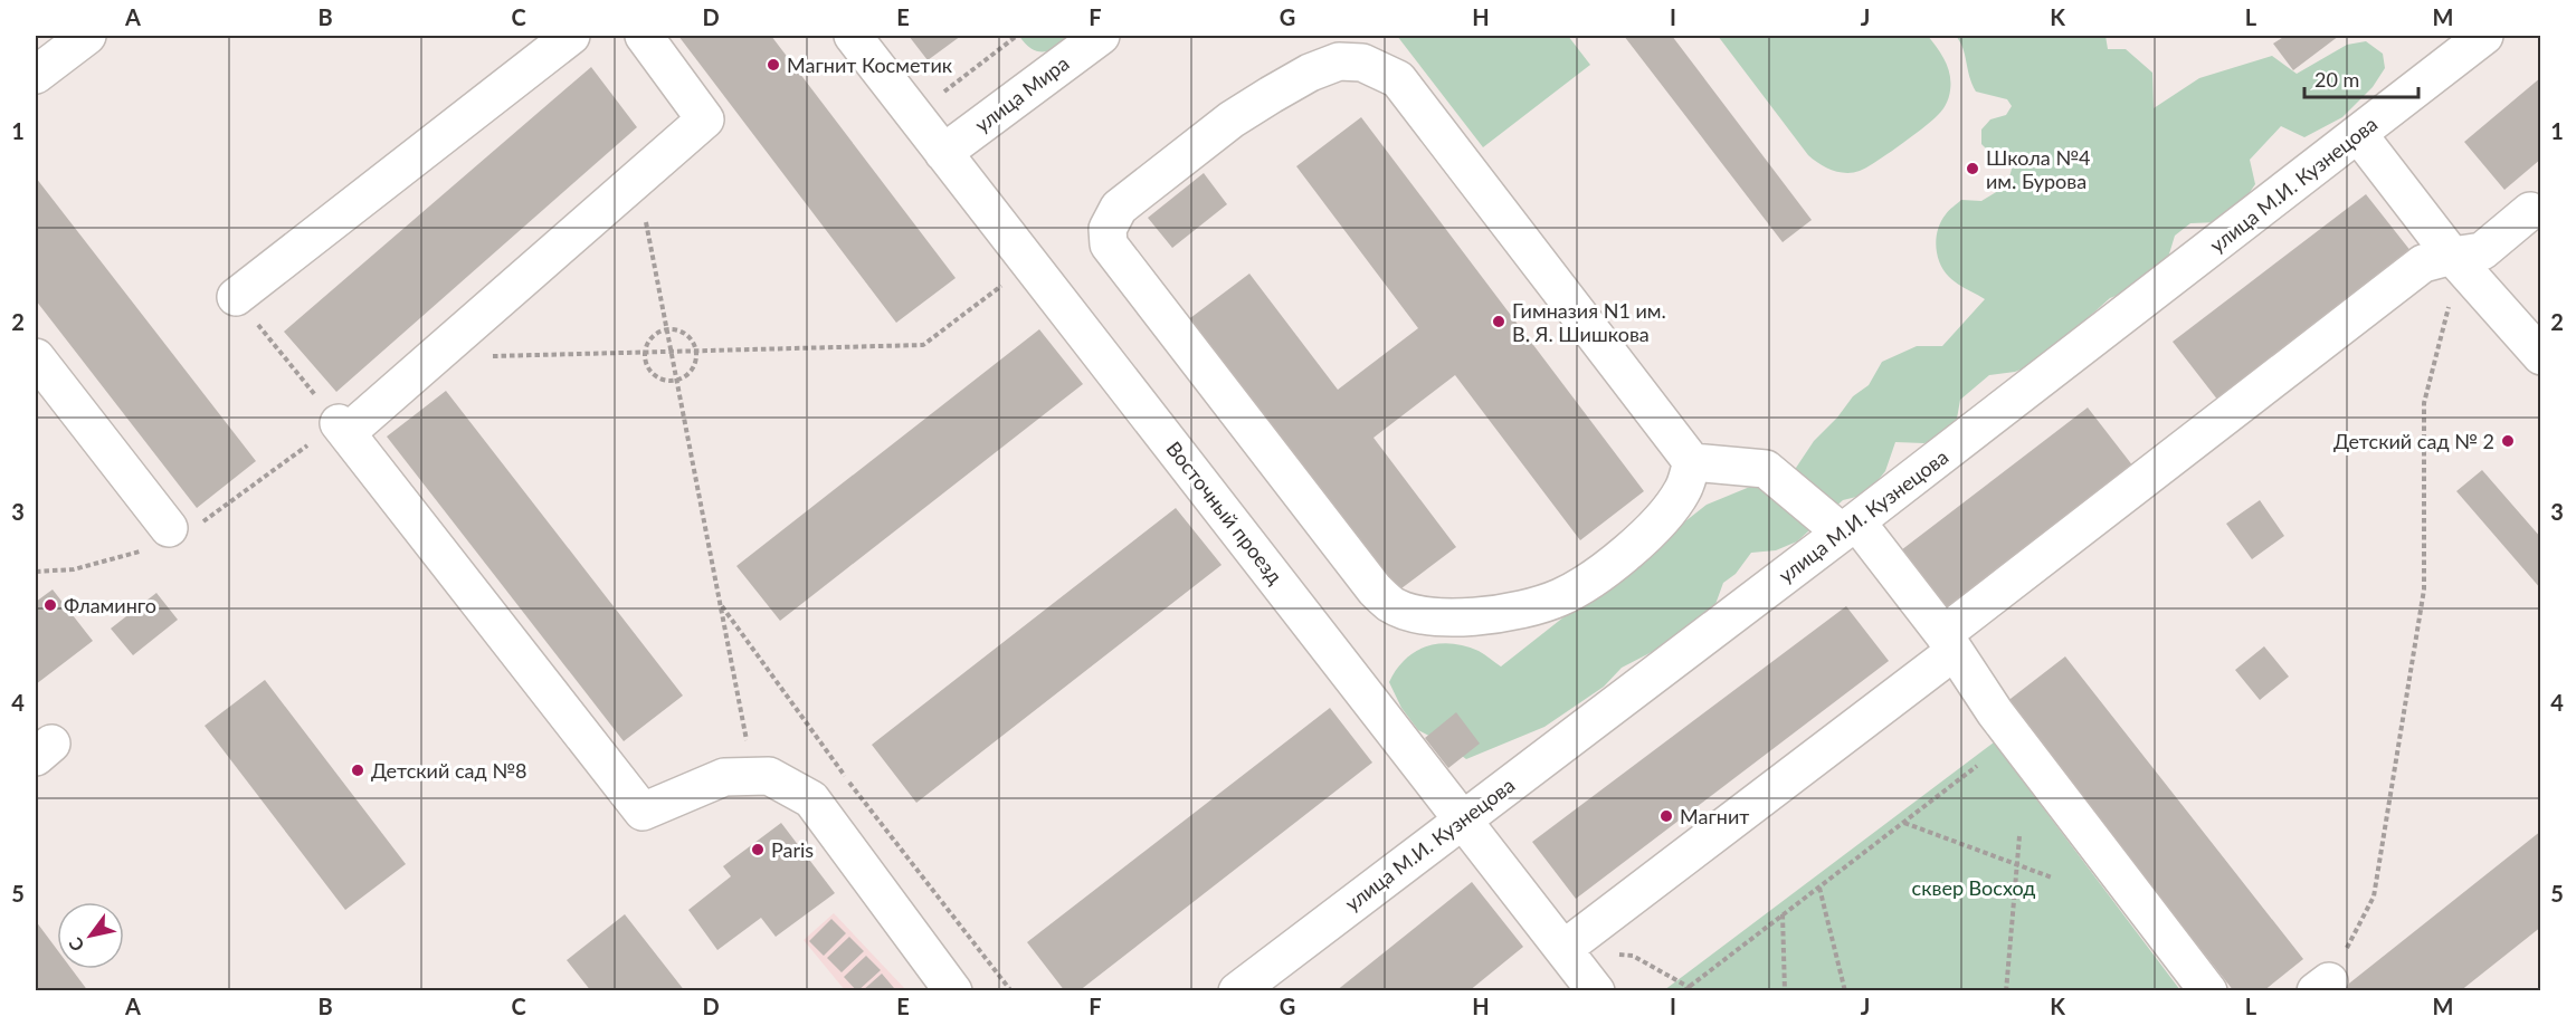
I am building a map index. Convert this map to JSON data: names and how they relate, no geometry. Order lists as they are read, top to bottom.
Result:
{
  "streets": {
    "street": ["улица Мира", "улица М.И. Кузнецова", "Восточный проезд"]
  },
  "crossings": [
    ["улица Мира", "Восточный проезд"],
    ["улица М.И. Кузнецова", "Восточный проезд"]
  ],
  "parks": ["сквер Восход"],
  "places": [
    "Магнит Косметик",
    "Школа №4 им. Бурова",
    "Гимназия N1 им. В. Я. Шишкова",
    "Детский сад № 2",
    "Фламинго",
    "Детский сад №8",
    "Магнит",
    "Paris"
  ],
  "scale_bar": "20 m",
  "north": "bottom left",
  "grid": {
    "columns": [
      "A",
      "B",
      "C",
      "D",
      "E",
      "F",
      "G",
      "H",
      "I",
      "J",
      "K",
      "L",
      "M"
    ],
    "rows": [
      "1",
      "2",
      "3",
      "4",
      "5"
    ]
  }
}
